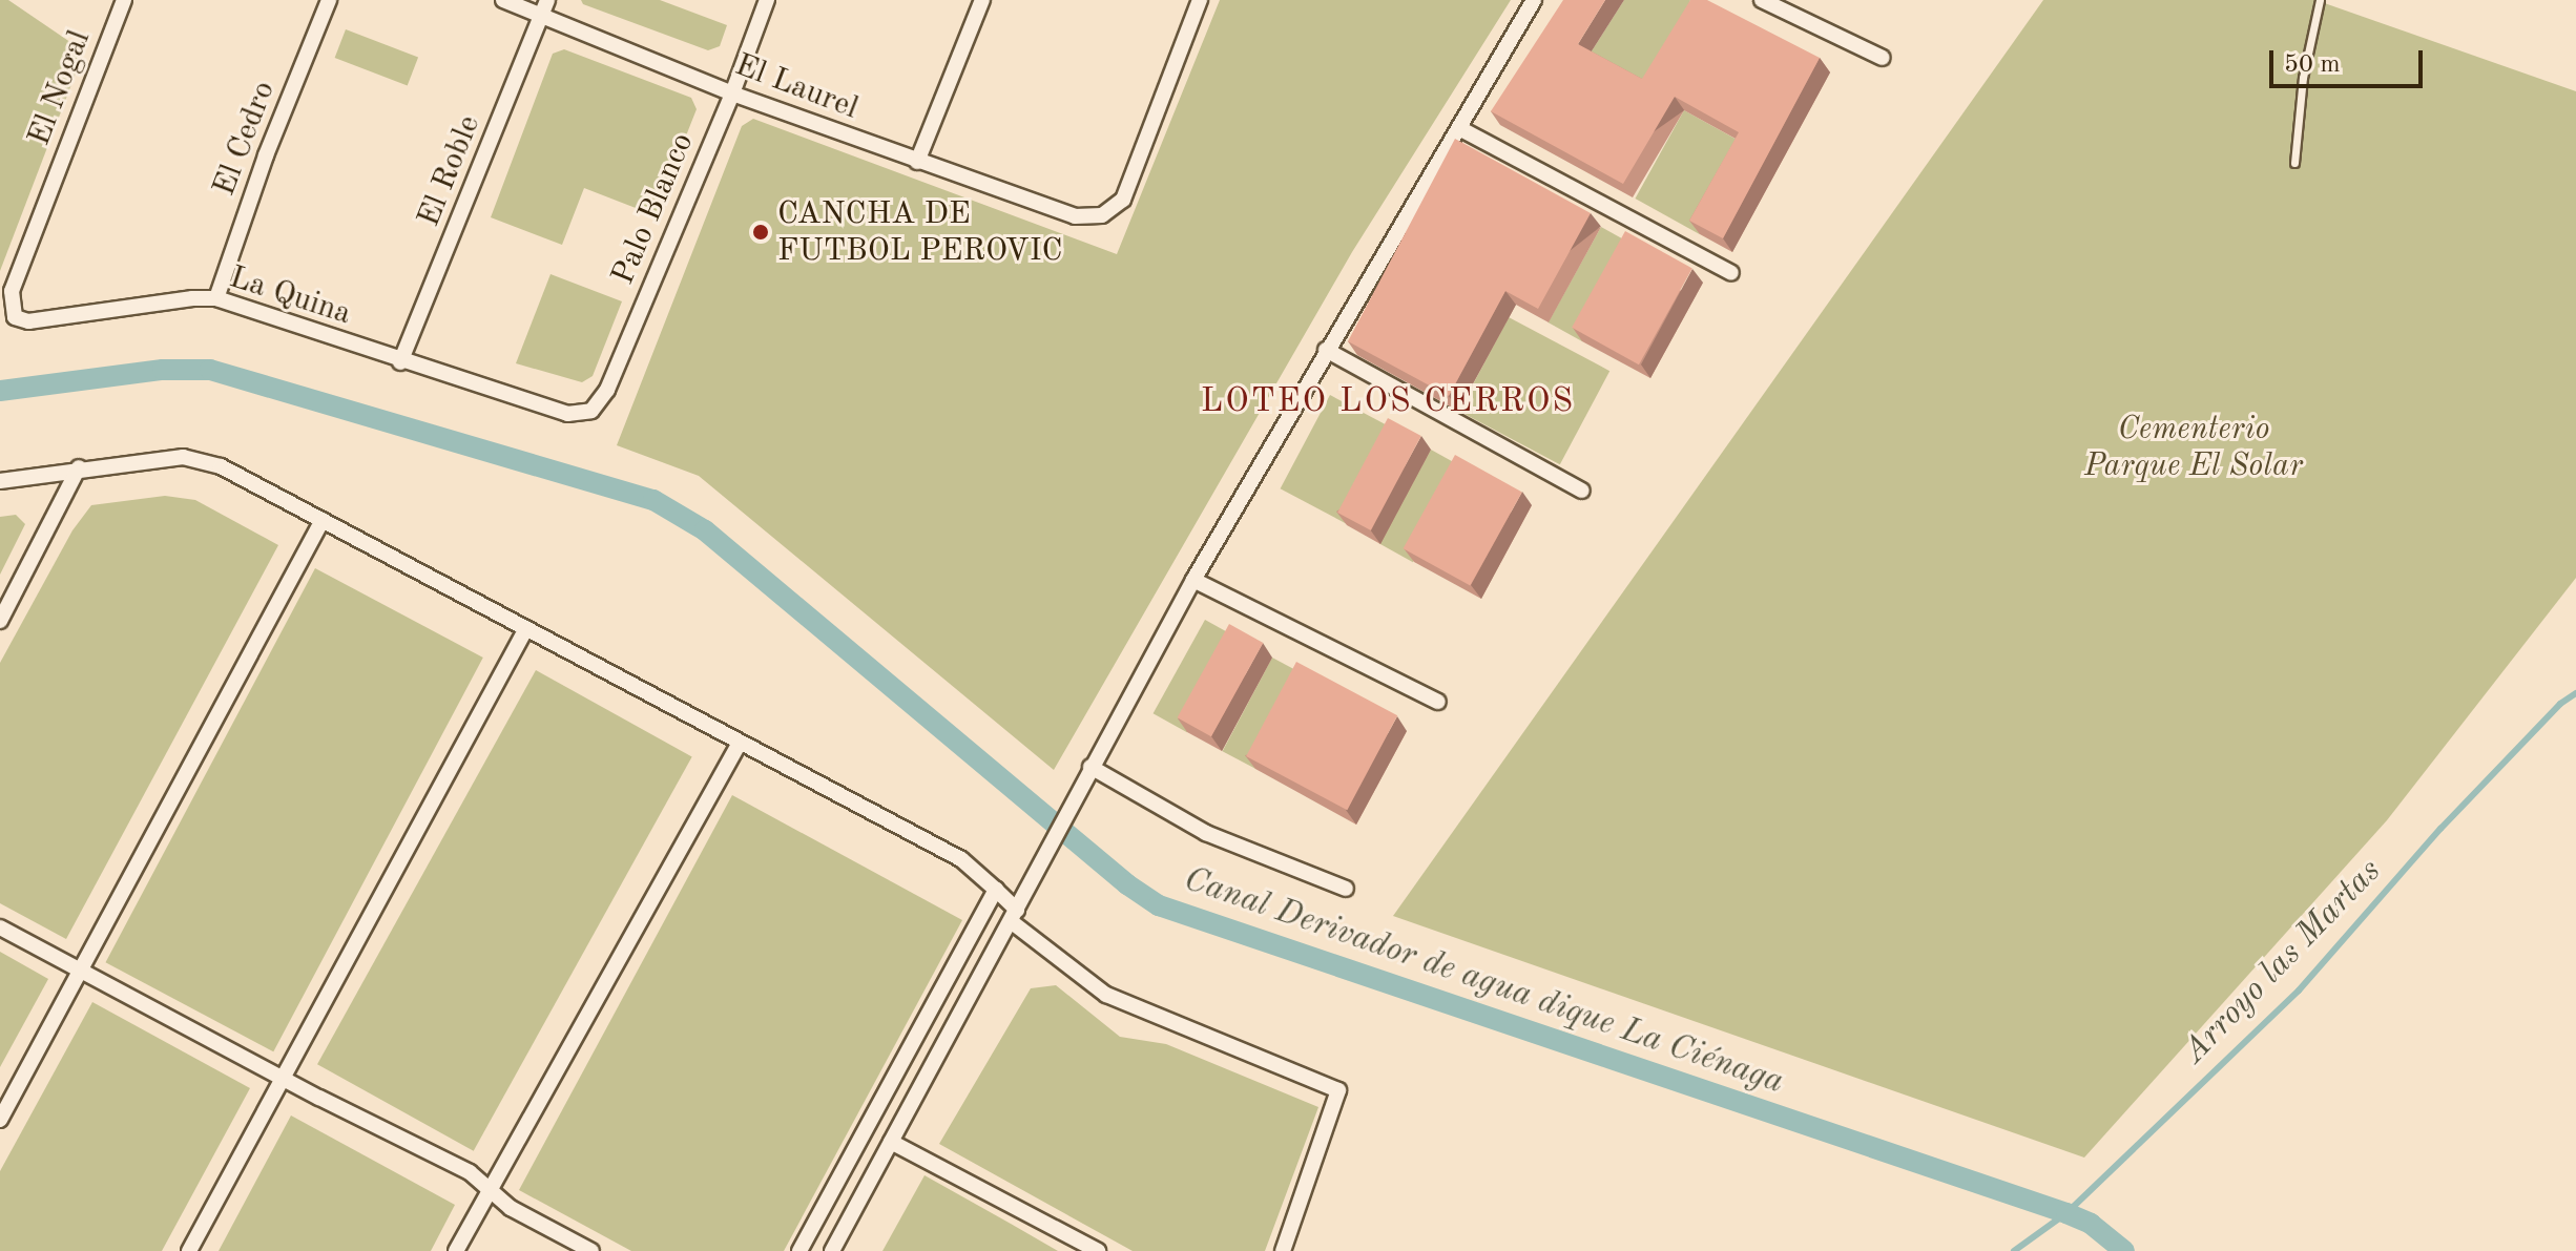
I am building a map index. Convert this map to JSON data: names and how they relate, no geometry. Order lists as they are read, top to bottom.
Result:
{
  "streets": {
    "street": [
      "El Laurel",
      "El Nogal",
      "El Cedro",
      "El Roble",
      "Palo Blanco",
      "La Quina"
    ]
  },
  "crossings": [
    ["El Laurel", "El Roble"],
    ["El Laurel", "Palo Blanco"],
    ["El Nogal", "La Quina"],
    ["El Cedro", "La Quina"],
    ["El Roble", "La Quina"],
    ["Palo Blanco", "La Quina"]
  ],
  "districts": ["LOTEO LOS CERROS"],
  "water": ["Arroyo las Martas", "Canal Derivador de agua dique La Ciénaga"],
  "parks": ["Cementerio Parque El Solar"],
  "places": ["CANCHA DE FUTBOL PEROVIC"],
  "scale_bar": "50 m"
}
